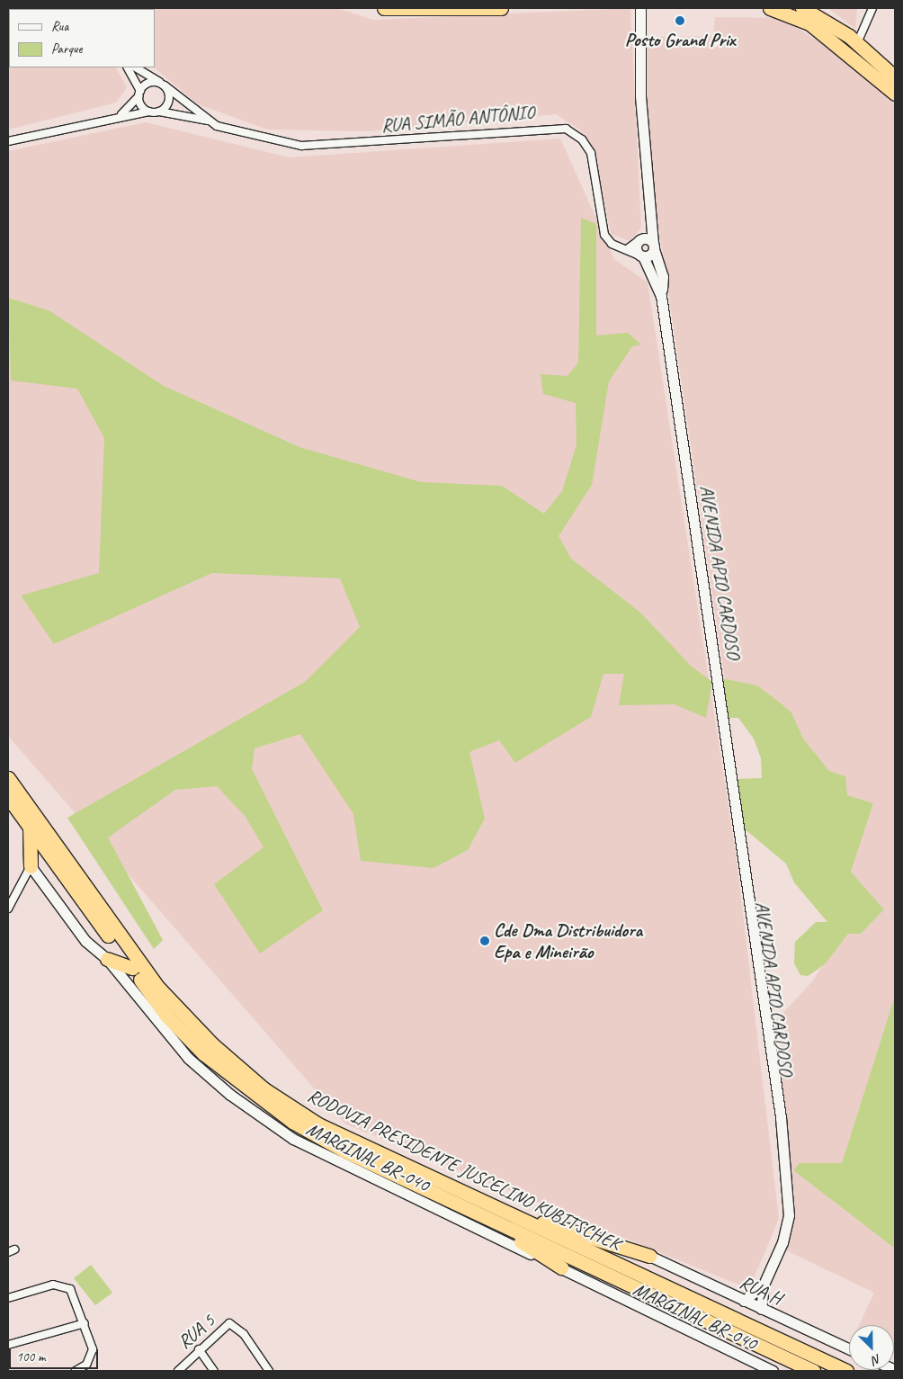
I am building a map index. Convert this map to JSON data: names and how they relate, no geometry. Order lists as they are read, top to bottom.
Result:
{
  "streets": {
    "highway": ["RODOVIA PRESIDENTE JUSCELINO KUBITSCHEK"],
    "street": [
      "RUA SIMÃO ANTÔNIO",
      "AVENIDA APIO CARDOSO",
      "MARGINAL BR-040",
      "RUA H",
      "RUA 5"
    ]
  },
  "crossings": [
    ["RUA SIMÃO ANTÔNIO", "AVENIDA APIO CARDOSO"],
    ["AVENIDA APIO CARDOSO", "RUA H"]
  ],
  "places": ["Posto Grand Prix", "Cde Dma Distribuidora Epa e Mineirão"],
  "legend": ["Rua", "Parque"],
  "scale_bar": "100 m",
  "north": "bottom right"
}
